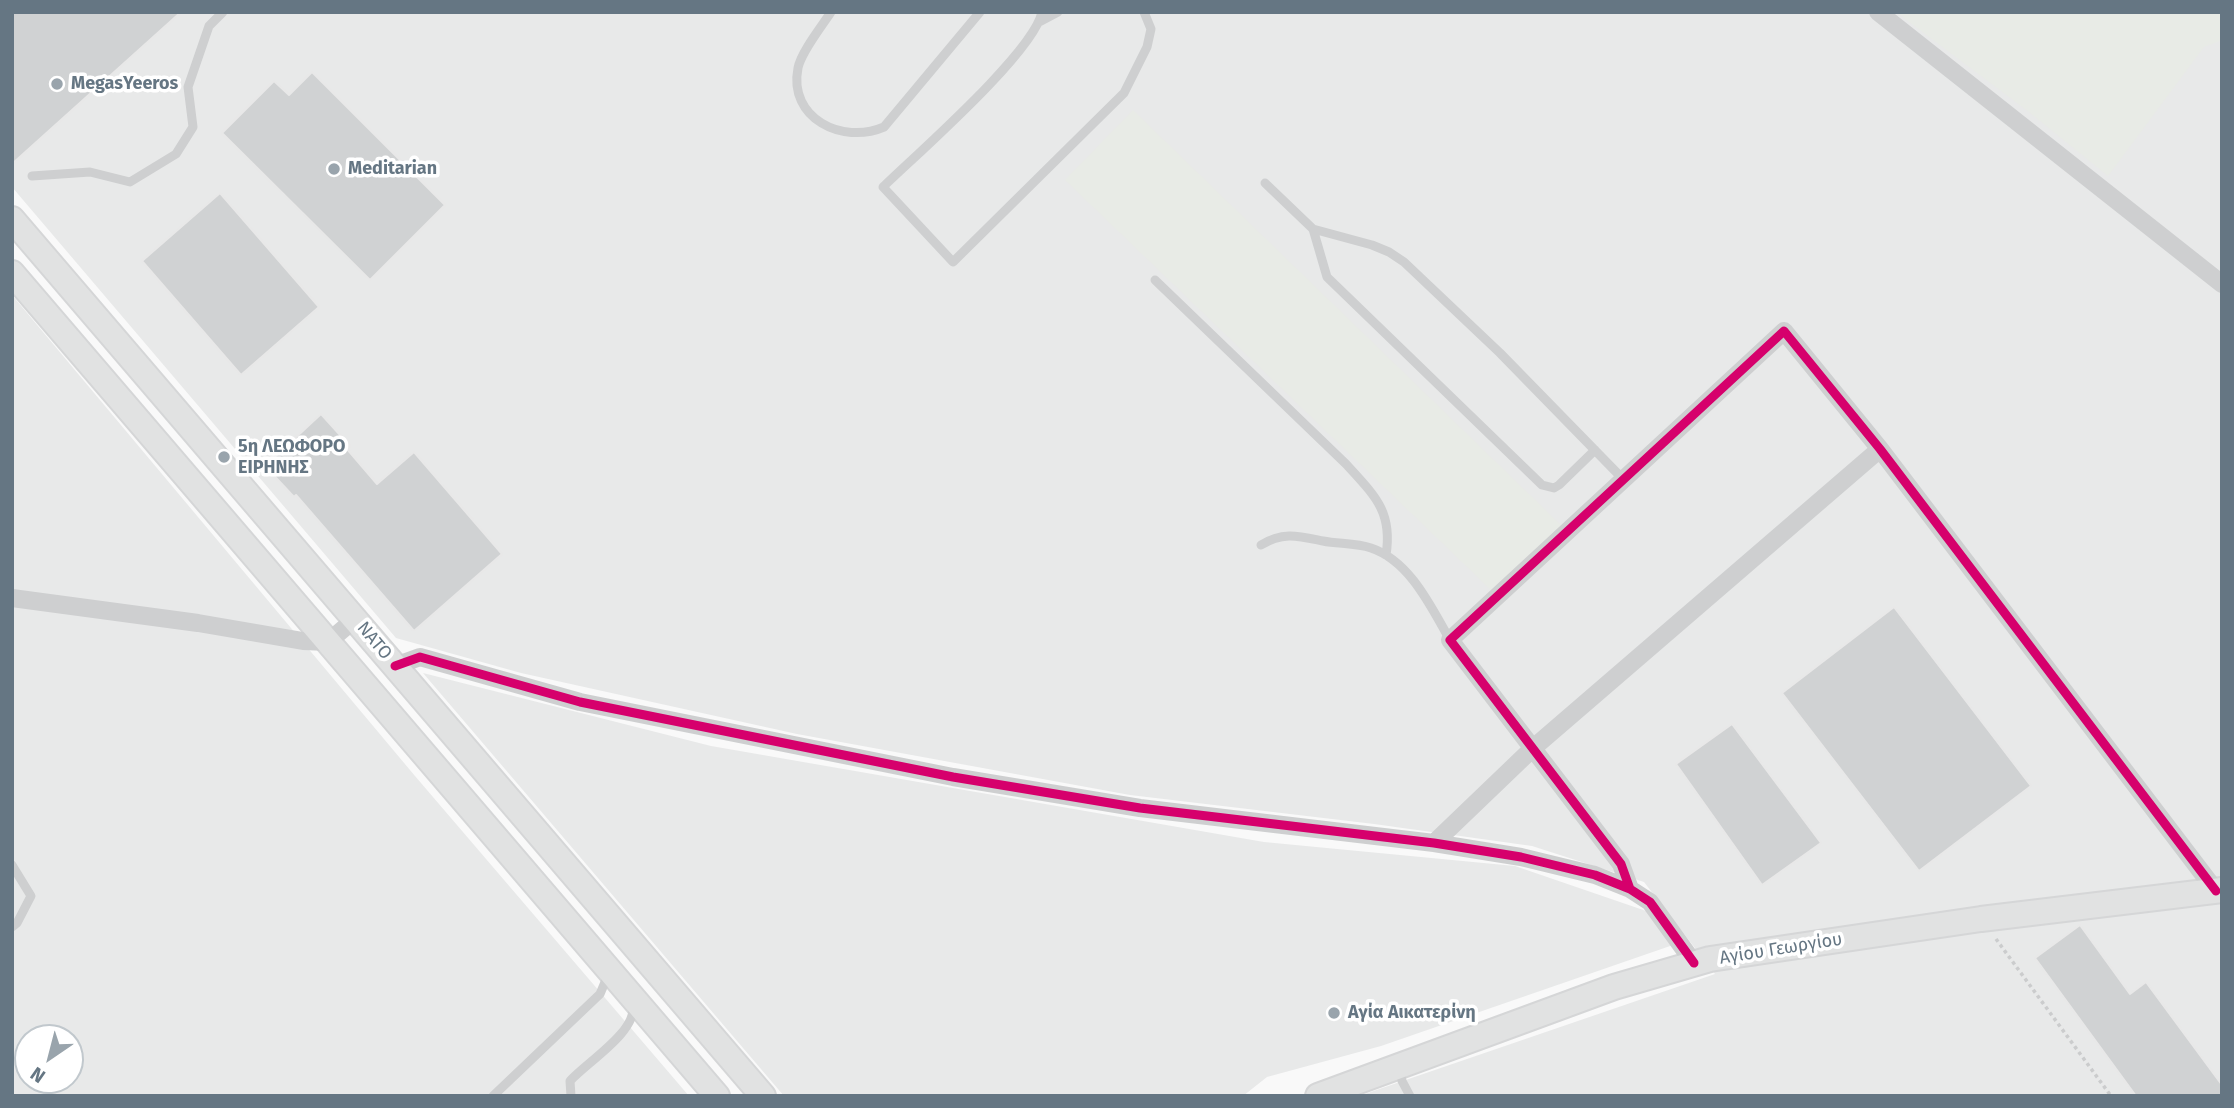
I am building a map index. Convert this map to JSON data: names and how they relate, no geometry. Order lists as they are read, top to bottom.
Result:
{
  "streets": {
    "main road": ["ΝΑΤΟ", "Αγίου Γεωργίου"]
  },
  "places": [
    "MegasYeeros",
    "Meditarian",
    "5η ΛΕΩΦΟΡΟ ΕΙΡΗΝΗΣ",
    "Αγία Αικατερίνη"
  ],
  "north": "bottom left"
}
